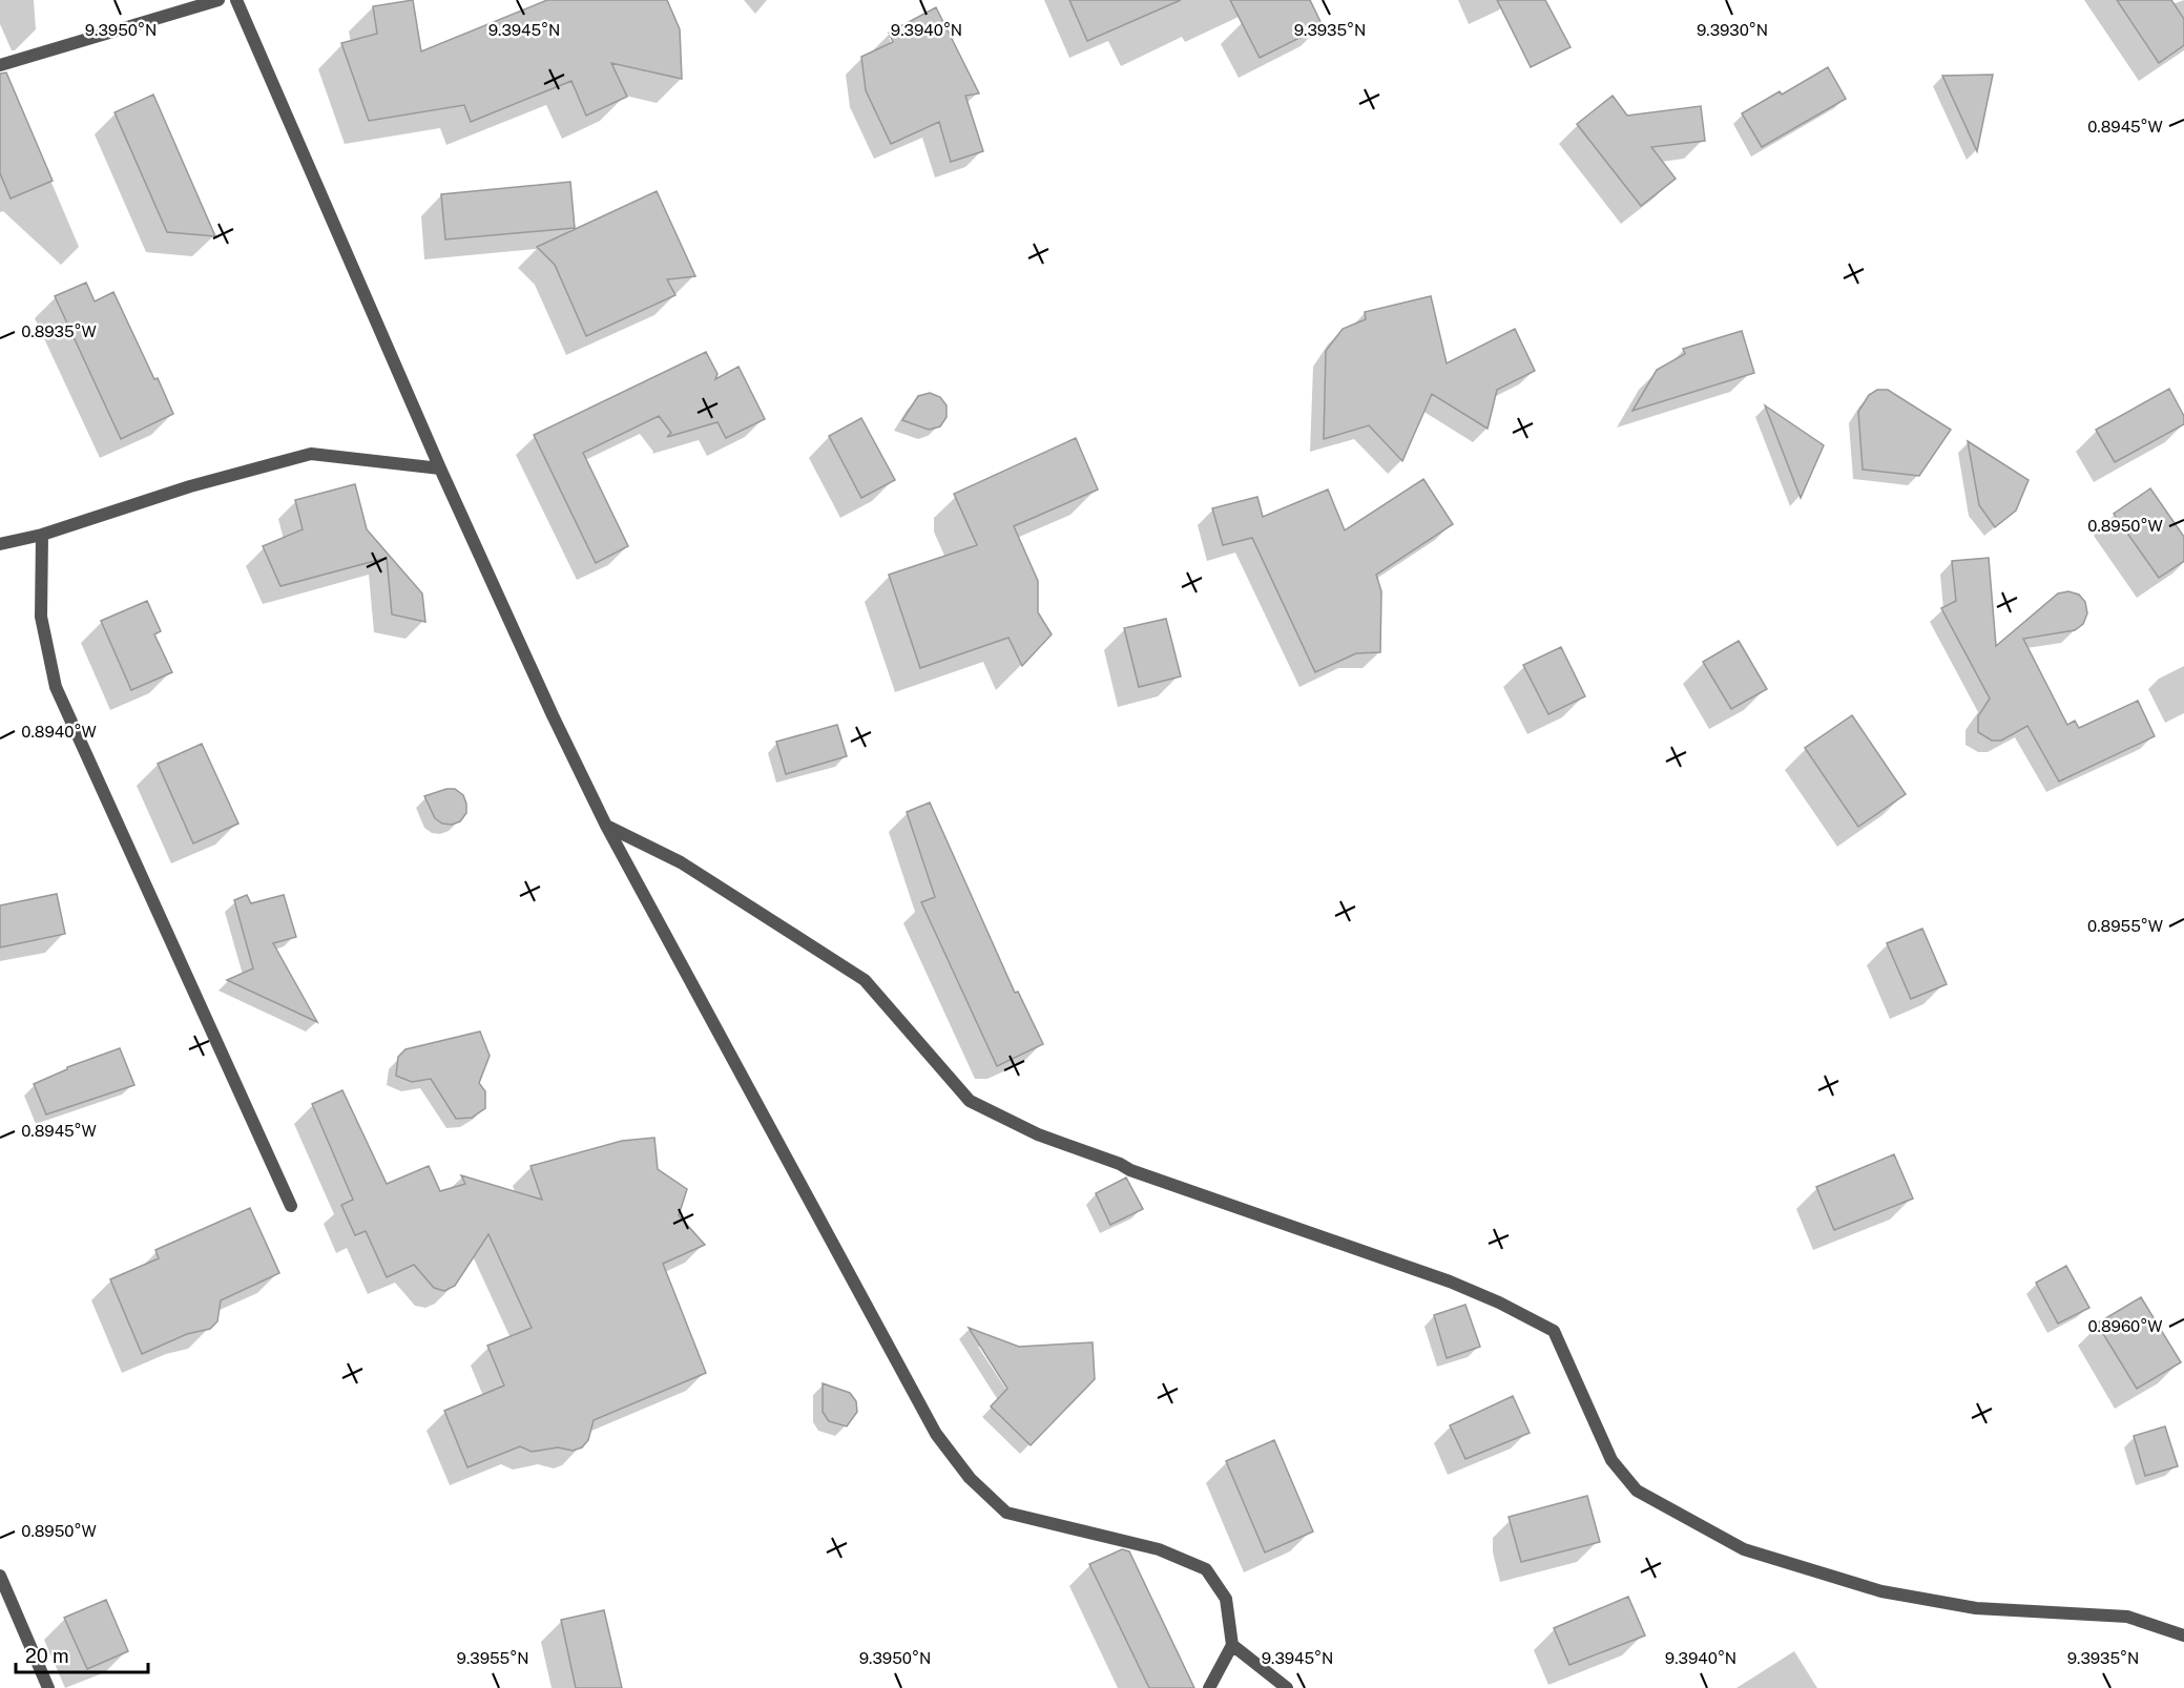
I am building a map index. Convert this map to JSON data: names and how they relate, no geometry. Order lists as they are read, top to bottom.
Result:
{
  "scale_bar": "20 m",
  "coordinates": [
    "9.3930°N",
    "9.3950°N",
    "9.3945°N",
    "9.3940°N",
    "9.3935°N",
    "0.8945°W",
    "0.8935°W",
    "0.8950°W",
    "0.8940°W",
    "0.8955°W",
    "0.8960°W",
    "9.3955°N"
  ]
}
